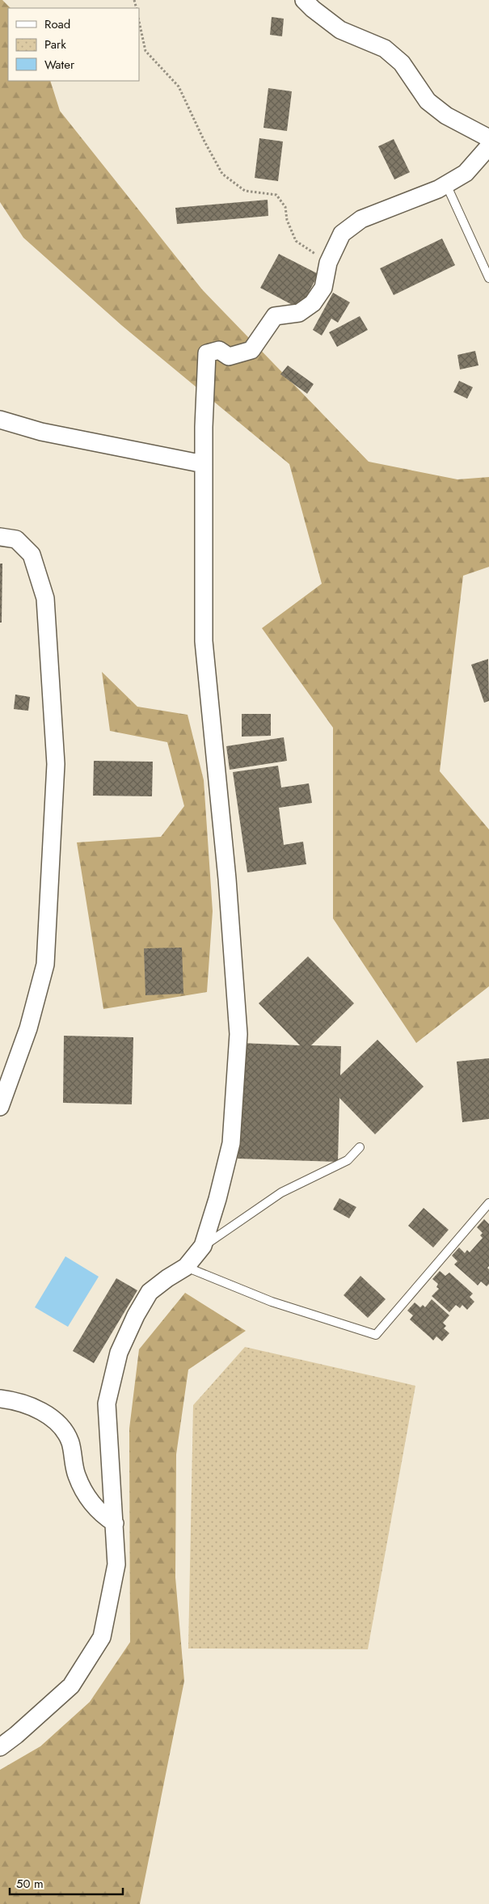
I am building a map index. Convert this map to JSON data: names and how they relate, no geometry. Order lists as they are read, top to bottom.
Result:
{
  "legend": ["Road", "Park", "Water"],
  "scale_bar": "50 m"
}
